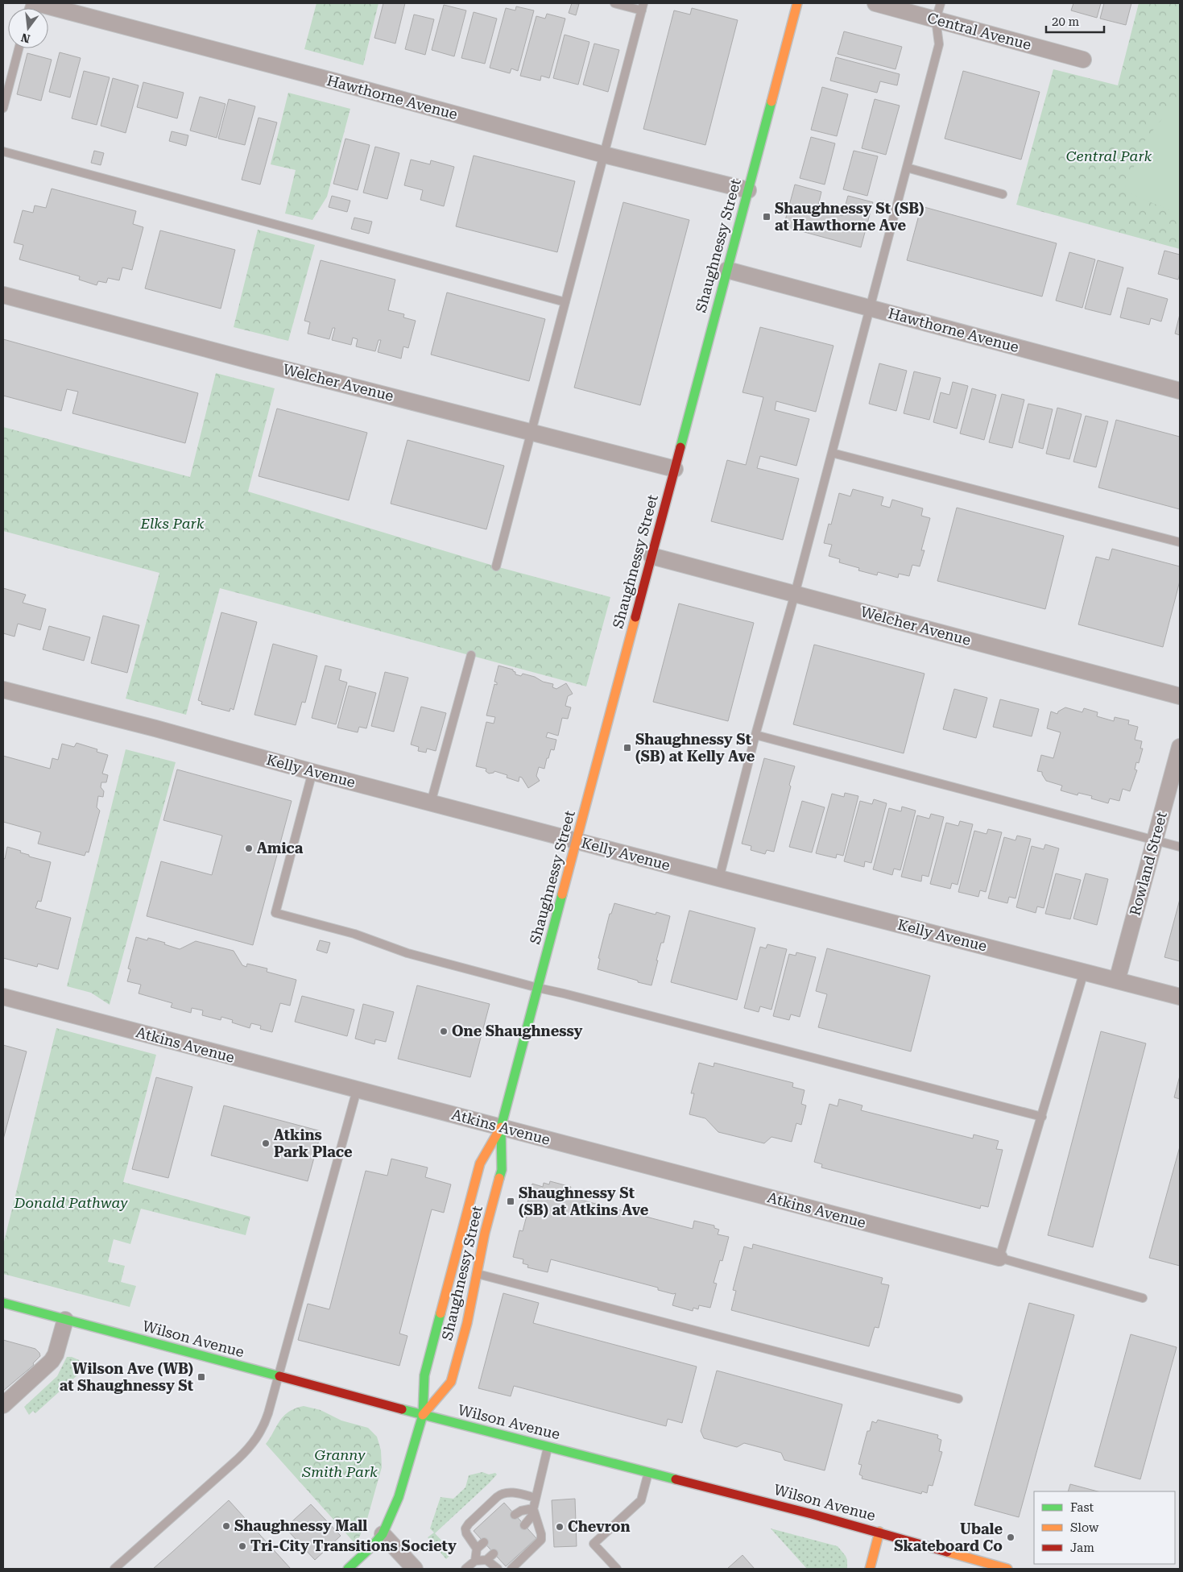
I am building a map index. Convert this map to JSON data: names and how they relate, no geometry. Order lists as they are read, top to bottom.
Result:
{
  "streets": {
    "main road": ["Shaughnessy Street", "Wilson Avenue"],
    "street": [
      "Central Avenue",
      "Hawthorne Avenue",
      "Welcher Avenue",
      "Kelly Avenue",
      "Rowland Street",
      "Atkins Avenue"
    ]
  },
  "crossings": [
    ["Hawthorne Avenue", "Shaughnessy Street"],
    ["Shaughnessy Street", "Welcher Avenue"],
    ["Shaughnessy Street", "Kelly Avenue"],
    ["Shaughnessy Street", "Atkins Avenue"],
    ["Shaughnessy Street", "Wilson Avenue"],
    ["Kelly Avenue", "Rowland Street"]
  ],
  "parks": [
    "Central Park",
    "Elks Park",
    "Donald Pathway",
    "Granny Smith Park"
  ],
  "places": {
    "transit": [
      "Shaughnessy St (SB) at Hawthorne Ave",
      "Shaughnessy St (SB) at Kelly Ave",
      "Shaughnessy St (SB) at Atkins Ave",
      "Wilson Ave (WB) at Shaughnessy St"
    ],
    "other": [
      "Amica",
      "One Shaughnessy",
      "Atkins Park Place",
      "Shaughnessy Mall",
      "Chevron",
      "Ubale Skateboard Co",
      "Tri-City Transitions Society"
    ]
  },
  "legend": ["Fast", "Slow", "Jam"],
  "scale_bar": "20 m",
  "north": "bottom"
}
